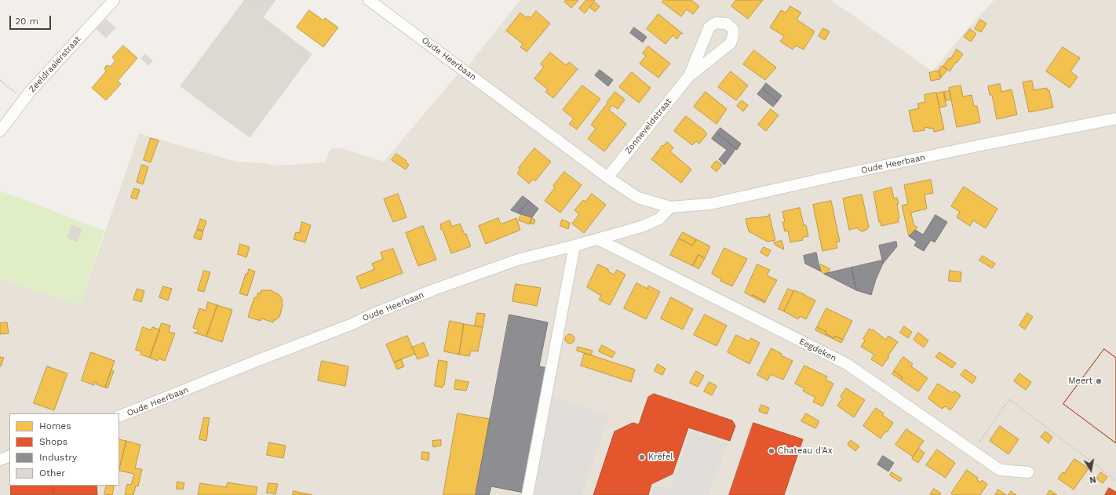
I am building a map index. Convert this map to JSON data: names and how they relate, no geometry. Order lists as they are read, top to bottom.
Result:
{
  "streets": {
    "street": [
      "Oude Heerbaan",
      "Zeeldraaierstraat",
      "Zonneveldstraat",
      "Eegdeken"
    ]
  },
  "crossings": [
    ["Oude Heerbaan", "Zonneveldstraat"],
    ["Oude Heerbaan", "Eegdeken"]
  ],
  "places": ["Meert", "Chateau d'Ax", "Krëfel"],
  "legend": [
    "Homes",
    "Shops",
    "Industry",
    "Other"
  ],
  "scale_bar": "20 m",
  "north": "bottom"
}
